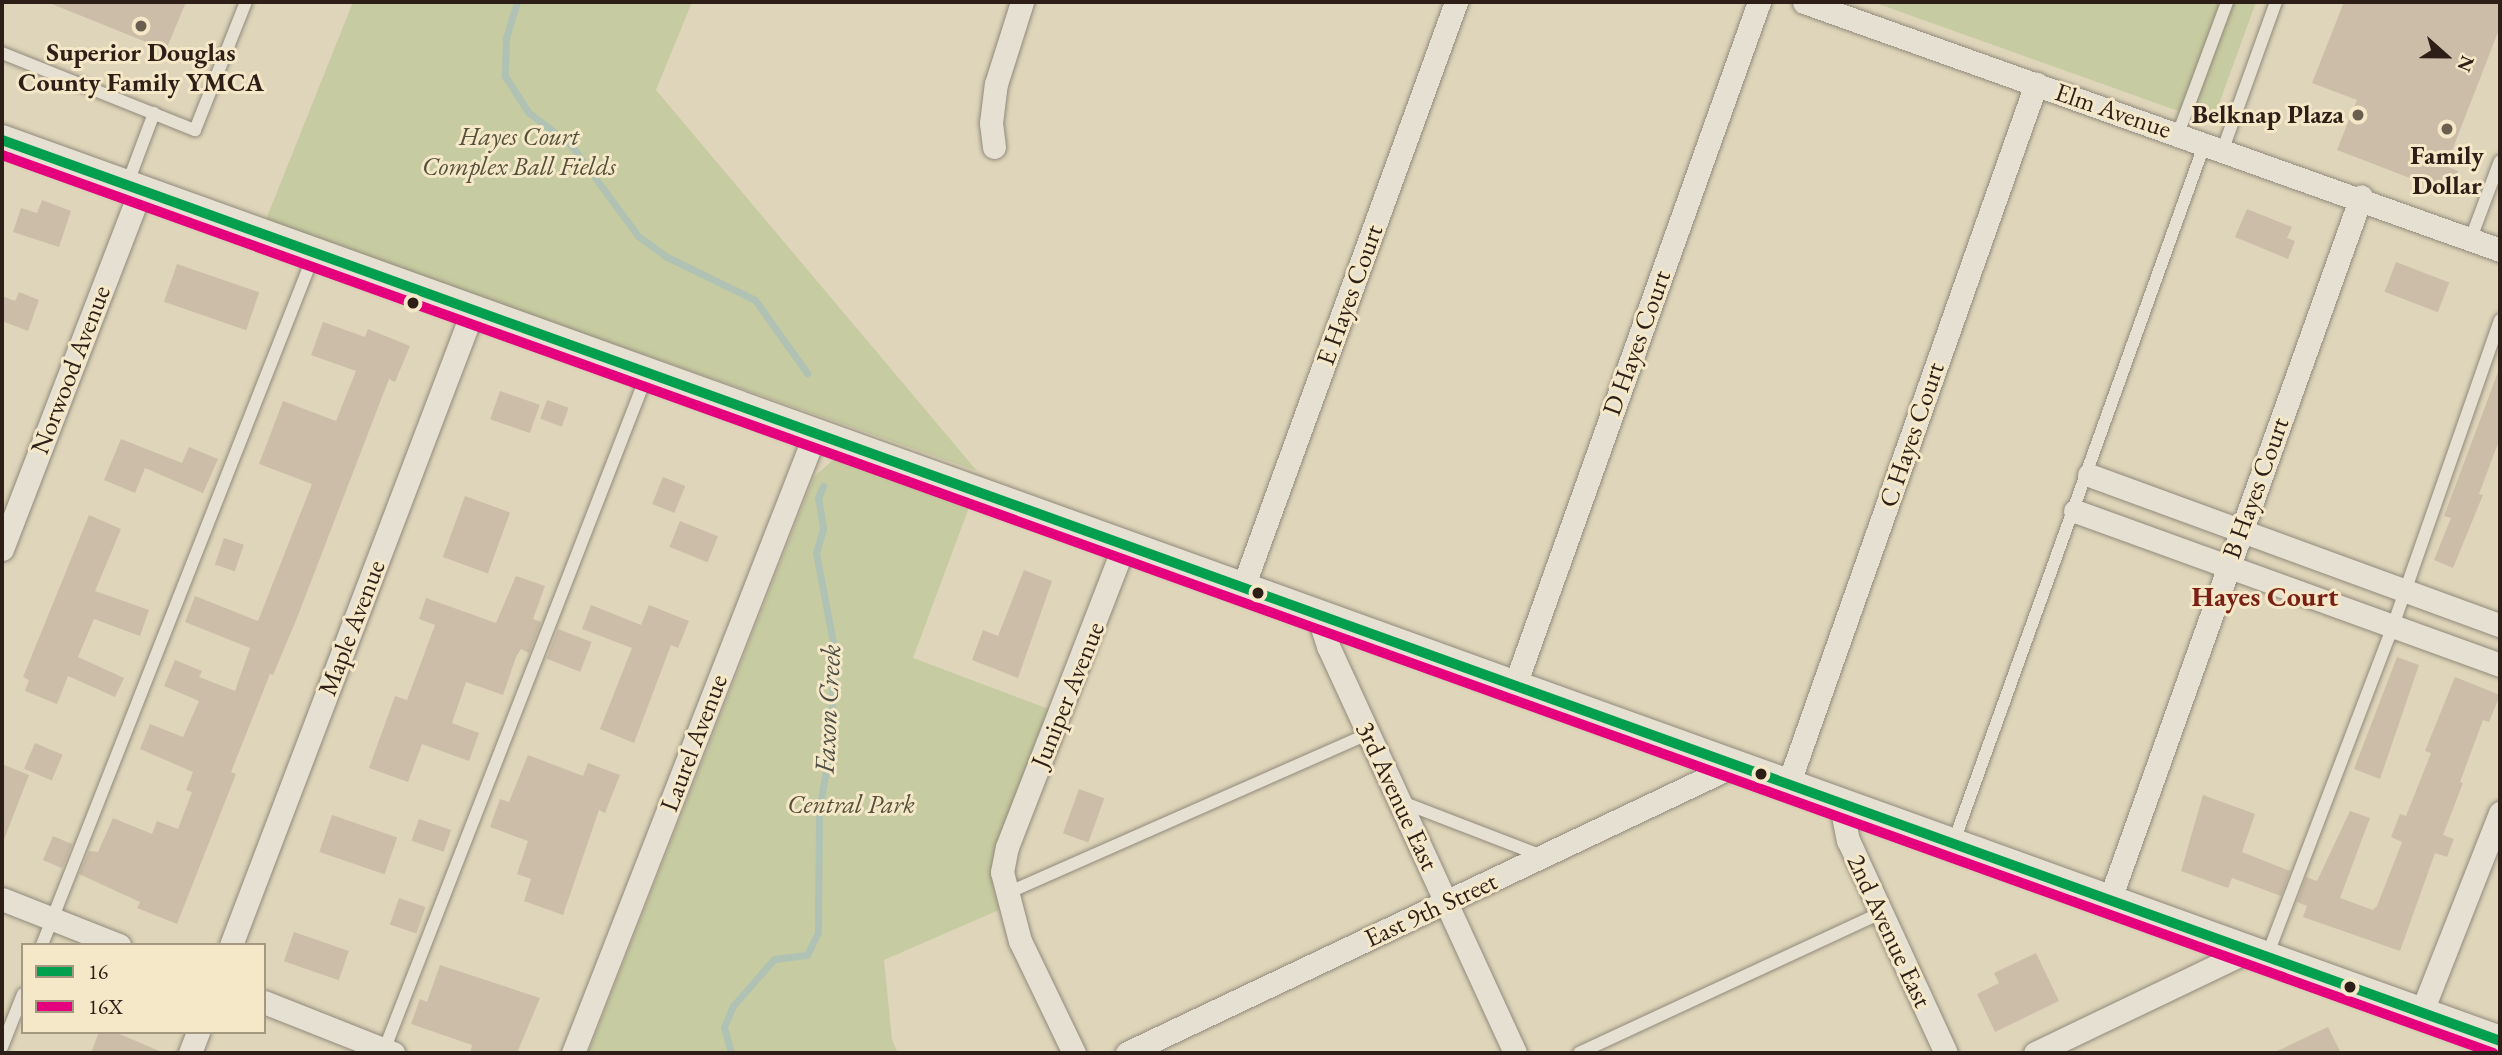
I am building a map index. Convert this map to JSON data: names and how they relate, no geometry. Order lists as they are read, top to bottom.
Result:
{
  "streets": {
    "street": [
      "Elm Avenue",
      "E Hayes Court",
      "D Hayes Court",
      "Norwood Avenue",
      "C Hayes Court",
      "B Hayes Court",
      "Maple Avenue",
      "Juniper Avenue",
      "Laurel Avenue",
      "3rd Avenue East",
      "East 9th Street",
      "2nd Avenue East"
    ]
  },
  "crossings": [
    ["Elm Avenue", "C Hayes Court"],
    ["Elm Avenue", "B Hayes Court"],
    ["3rd Avenue East", "East 9th Street"]
  ],
  "districts": ["Hayes Court"],
  "water": ["Faxon Creek"],
  "parks": ["Hayes Court Complex Ball Fields", "Central Park"],
  "places": ["Superior Douglas County Family YMCA", "Belknap Plaza", "Family Dollar"],
  "lines": ["transit line 16", "transit line 16X"],
  "legend": ["16", "16X"],
  "north": "right"
}
